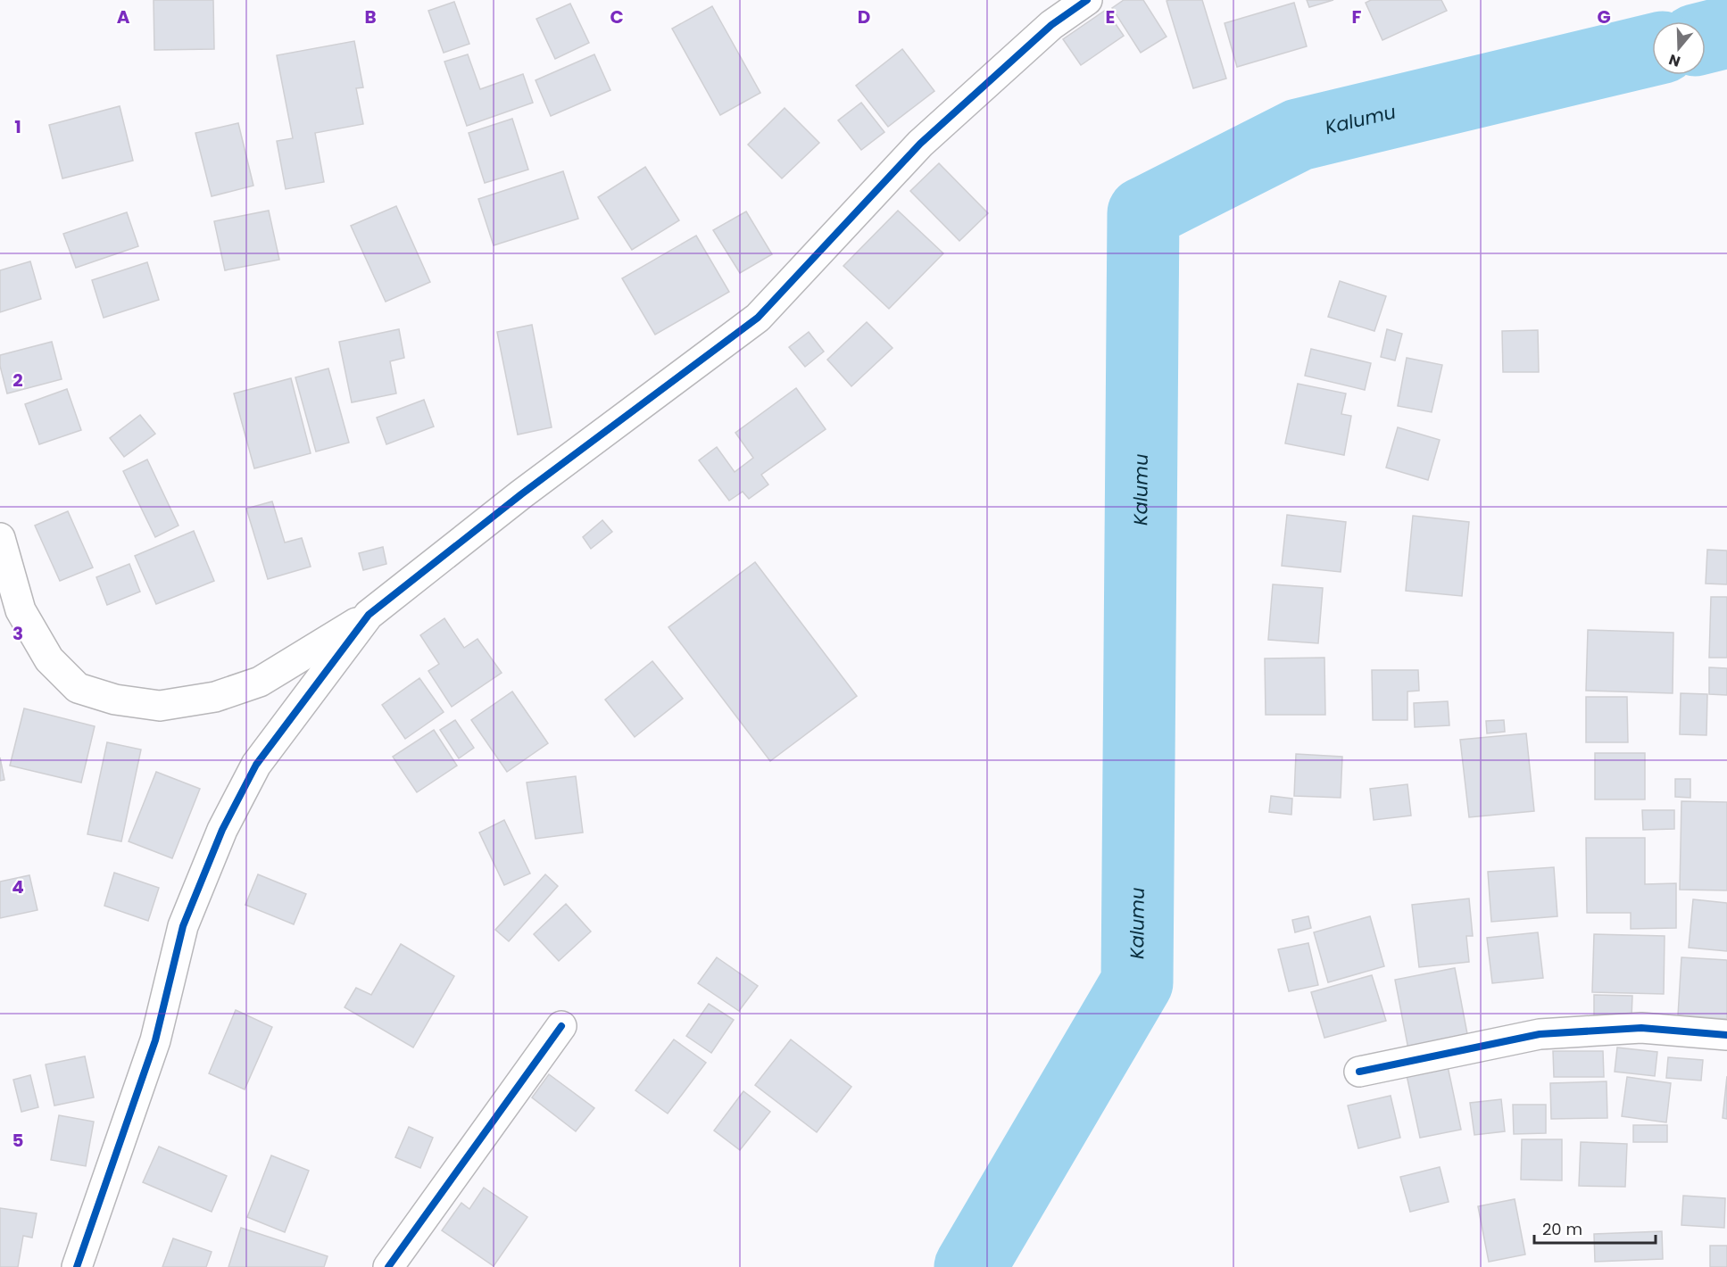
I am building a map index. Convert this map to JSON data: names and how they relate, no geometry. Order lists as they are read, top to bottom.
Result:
{
  "water": ["Kalumu"],
  "scale_bar": "20 m",
  "north": "bottom",
  "grid": {
    "columns": [
      "A",
      "B",
      "C",
      "D",
      "E",
      "F",
      "G"
    ],
    "rows": [
      "1",
      "2",
      "3",
      "4",
      "5"
    ]
  }
}
